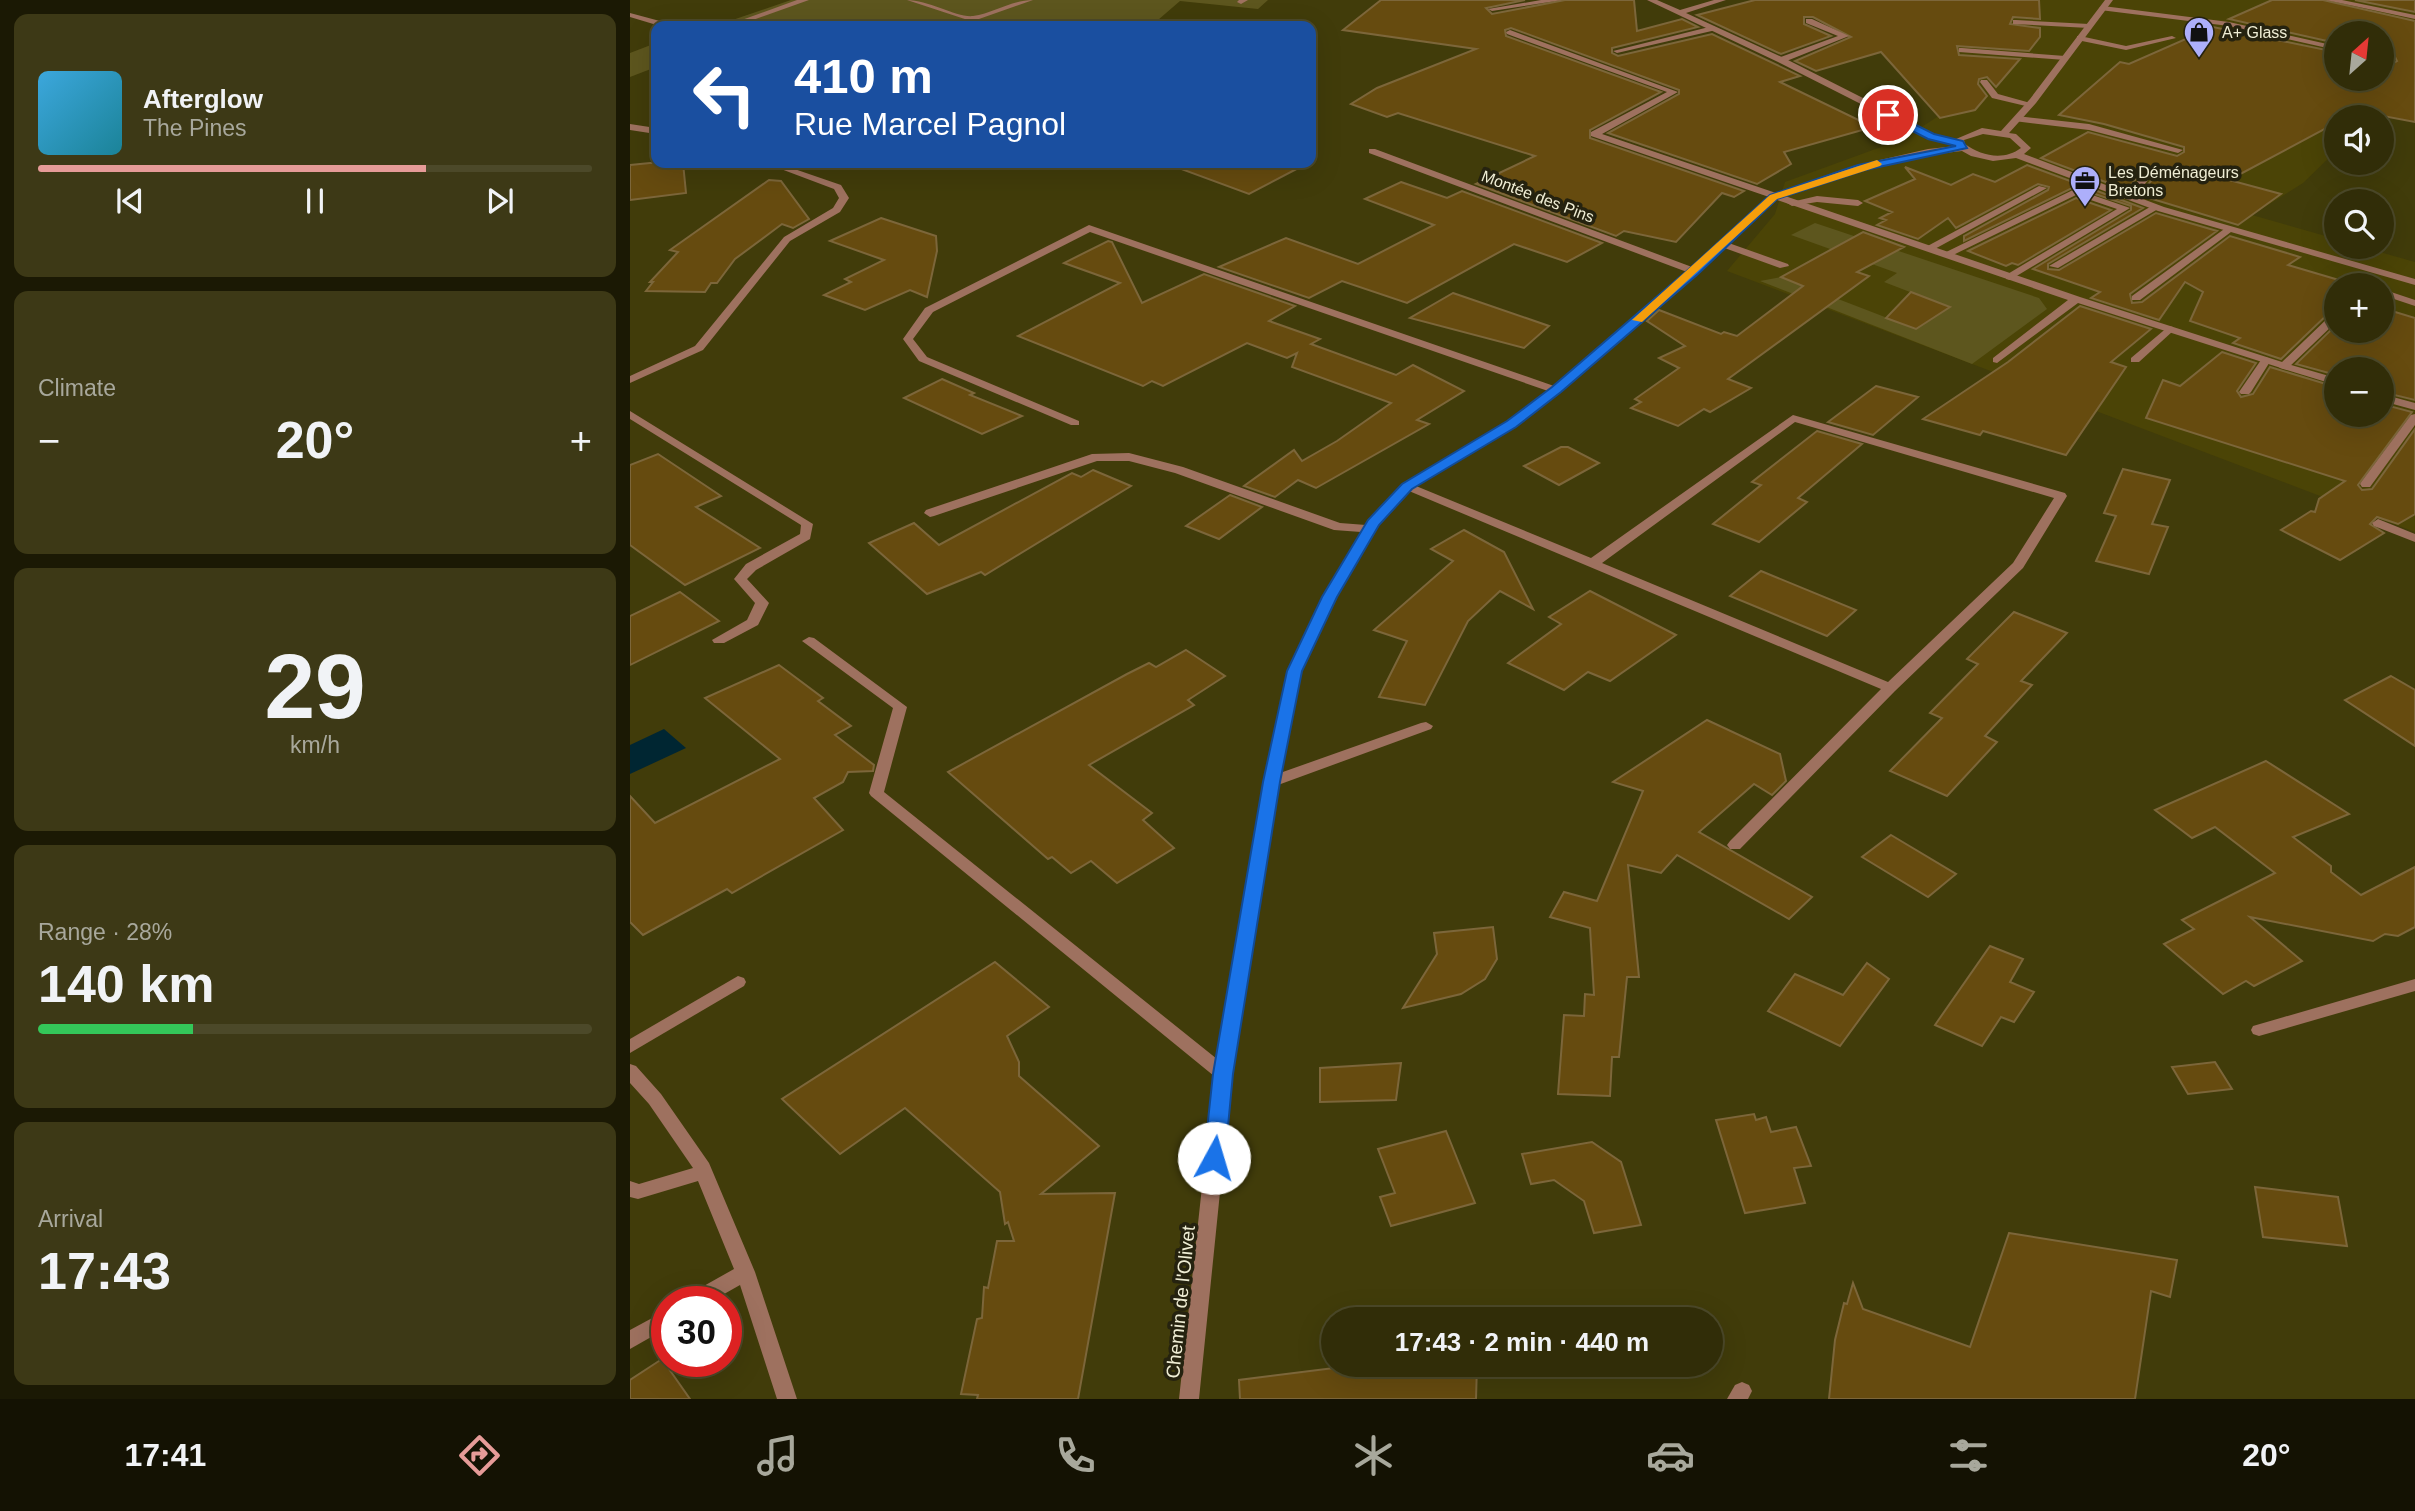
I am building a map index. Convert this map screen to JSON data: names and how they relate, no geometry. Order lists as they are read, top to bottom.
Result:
{
  "streets": {
    "street": ["Montée des Pins", "Chemin de l'Olivet"]
  },
  "crossings": [
    ["Montée des Pins", "Chemin de l'Olivet"]
  ],
  "places": {
    "shop": ["A+ Glass"],
    "office": ["Les Déménageurs Bretons"]
  },
  "north": "top right",
  "page": {
    "map_buttons": ["+", "−"],
    "turn": ["410 m", "Rue Marcel Pagnol"],
    "song": ["Afterglow", "The Pines"],
    "tile": [
      "Climate",
      ["29", "km/h"],
      ["Range · 28%", "140 km"],
      ["Arrival", "17:43"]
    ],
    "heat": ["−", "20°", "+"],
    "limit": "30",
    "trip": "17:43 · 2 min · 440 m",
    "tabs": ["17:41", "20°"]
  }
}
